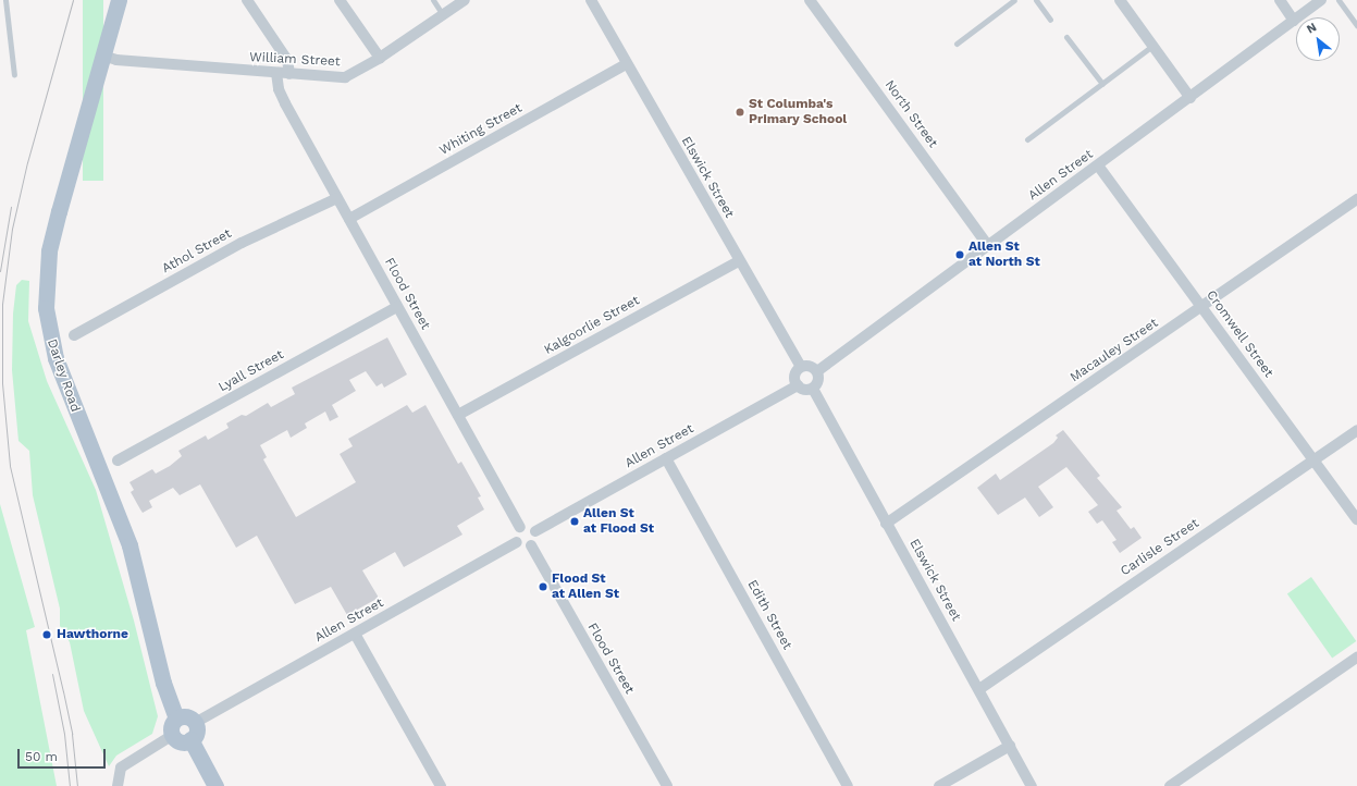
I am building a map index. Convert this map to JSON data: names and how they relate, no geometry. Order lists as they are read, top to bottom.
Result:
{
  "streets": {
    "main road": ["Darley Road"],
    "street": [
      "William Street",
      "North Street",
      "Whiting Street",
      "Allen Street",
      "Elswick Street",
      "Athol Street",
      "Flood Street",
      "Kalgoorlie Street",
      "Cromwell Street",
      "Macauley Street",
      "Lyall Street",
      "Carlisle Street",
      "Edith Street"
    ]
  },
  "crossings": [
    ["William Street", "Flood Street"],
    ["William Street", "Darley Road"],
    ["North Street", "Allen Street"],
    ["Whiting Street", "Elswick Street"],
    ["Whiting Street", "Flood Street"],
    ["Allen Street", "Elswick Street"],
    ["Allen Street", "Flood Street"],
    ["Allen Street", "Cromwell Street"],
    ["Allen Street", "Darley Road"],
    ["Allen Street", "Edith Street"],
    ["Elswick Street", "Kalgoorlie Street"],
    ["Elswick Street", "Macauley Street"],
    ["Elswick Street", "Carlisle Street"],
    ["Athol Street", "Flood Street"],
    ["Flood Street", "Kalgoorlie Street"],
    ["Flood Street", "Lyall Street"],
    ["Cromwell Street", "Macauley Street"],
    ["Cromwell Street", "Carlisle Street"]
  ],
  "places": [
    "St Columba's Primary School",
    "Allen St at North St",
    "Allen St at Flood St",
    "Flood St at Allen St",
    "Hawthorne"
  ],
  "scale_bar": "50 m",
  "north": "top left"
}
